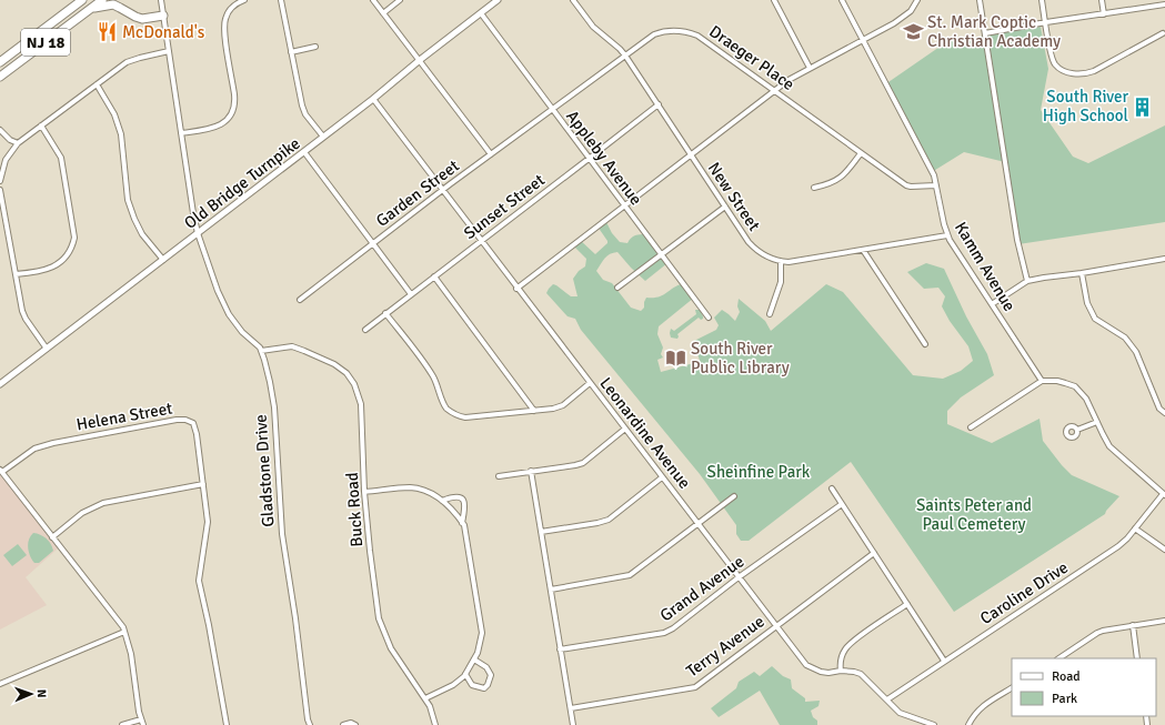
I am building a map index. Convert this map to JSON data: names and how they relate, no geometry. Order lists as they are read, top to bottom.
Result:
{
  "streets": {
    "highway": ["NJ 18"],
    "street": [
      "Draeger Place",
      "Appleby Avenue",
      "Old Bridge Turnpike",
      "Garden Street",
      "New Street",
      "Sunset Street",
      "Kamm Avenue",
      "Helena Street",
      "Leonardine Avenue",
      "Gladstone Drive",
      "Buck Road",
      "Grand Avenue",
      "Caroline Drive",
      "Terry Avenue"
    ]
  },
  "crossings": [
    ["Draeger Place", "Appleby Avenue"],
    ["Draeger Place", "Garden Street"],
    ["Draeger Place", "New Street"],
    ["Draeger Place", "Kamm Avenue"],
    ["Appleby Avenue", "Old Bridge Turnpike"],
    ["Appleby Avenue", "Garden Street"],
    ["Appleby Avenue", "Sunset Street"],
    ["Old Bridge Turnpike", "Leonardine Avenue"],
    ["Old Bridge Turnpike", "Gladstone Drive"],
    ["Garden Street", "Leonardine Avenue"],
    ["New Street", "Sunset Street"],
    ["New Street", "Kamm Avenue"],
    ["Sunset Street", "Leonardine Avenue"],
    ["Leonardine Avenue", "Grand Avenue"],
    ["Leonardine Avenue", "Caroline Drive"],
    ["Leonardine Avenue", "Terry Avenue"],
    ["Gladstone Drive", "Buck Road"]
  ],
  "parks": ["Sheinfine Park", "Saints Peter and Paul Cemetery"],
  "places": {
    "restaurant": ["McDonald's"],
    "school or university": ["St. Mark Coptic Christian Academy"],
    "building": ["South River High School"],
    "library": ["South River Public Library"]
  },
  "legend": ["Road", "Park"],
  "north": "right"
}
